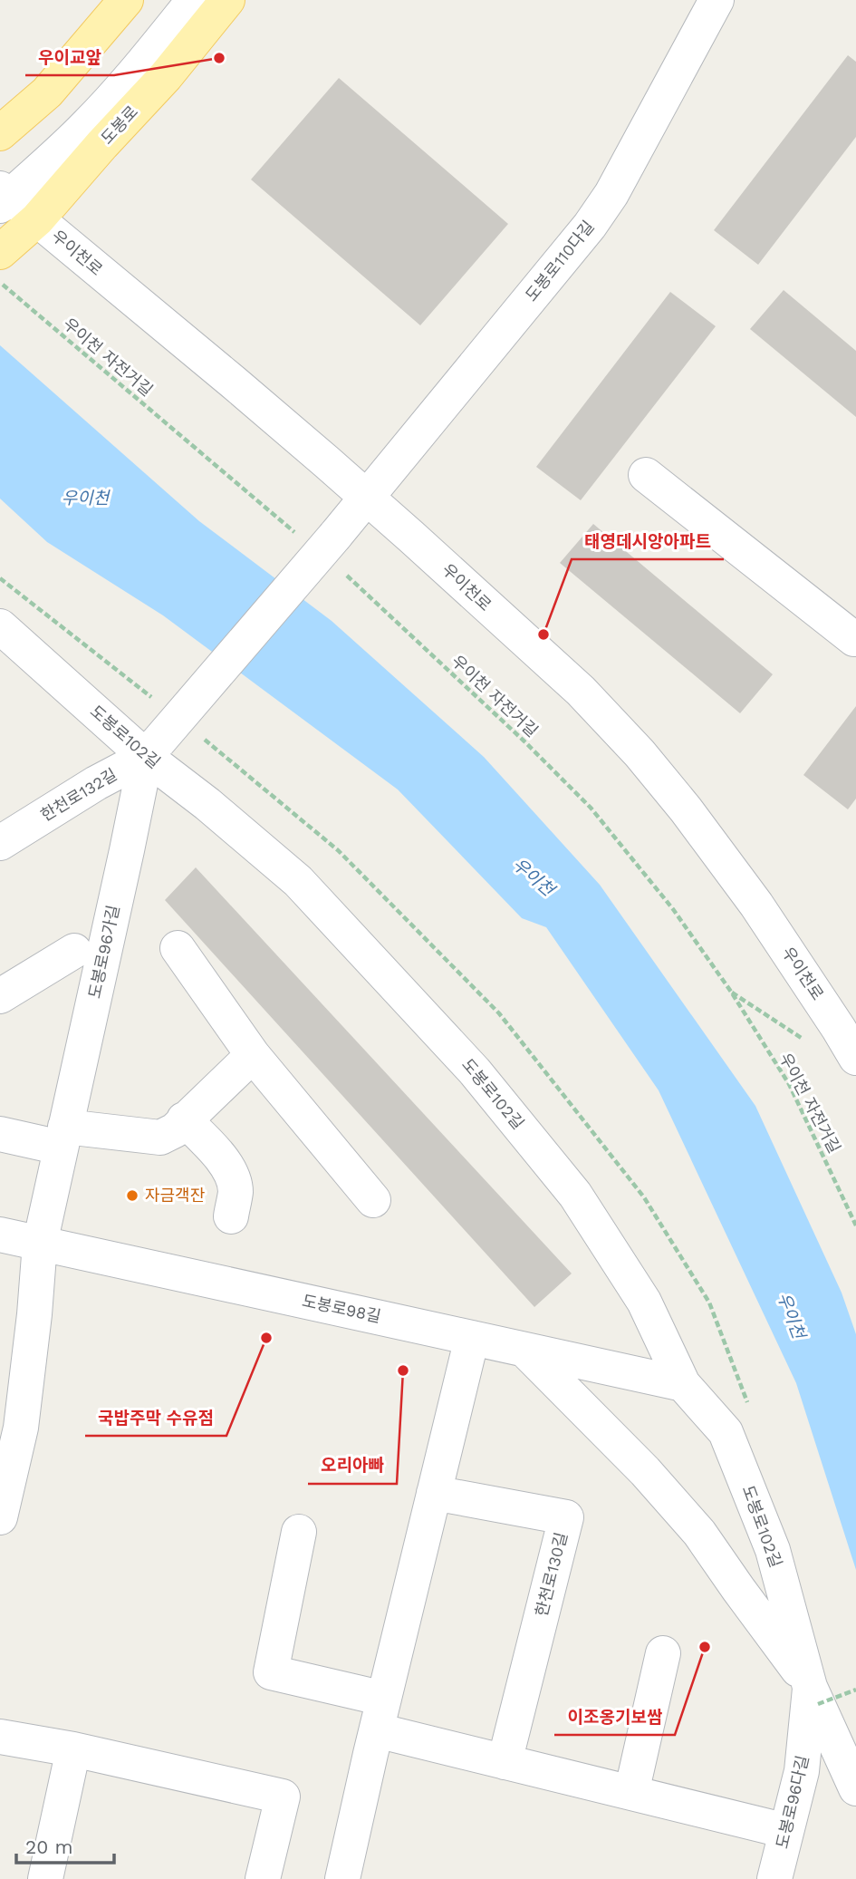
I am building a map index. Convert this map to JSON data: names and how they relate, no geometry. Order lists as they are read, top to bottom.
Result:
{
  "streets": {
    "main road": ["도봉로"],
    "street": [
      "우이천로",
      "도봉로110다길",
      "도봉로102길",
      "한천로132길",
      "도봉로96가길",
      "도봉로98길",
      "한천로130길",
      "도봉로96다길"
    ],
    "path": ["우이천 자전거길"]
  },
  "crossings": [
    ["도봉로", "우이천로"],
    ["우이천로", "도봉로110다길"],
    ["도봉로110다길", "도봉로102길"],
    ["도봉로110다길", "한천로132길"],
    ["도봉로110다길", "도봉로96가길"],
    ["도봉로102길", "한천로132길"],
    ["도봉로102길", "도봉로96가길"],
    ["도봉로102길", "도봉로98길"],
    ["도봉로102길", "도봉로96다길"],
    ["한천로132길", "도봉로96가길"],
    ["도봉로96가길", "도봉로98길"]
  ],
  "water": ["우이천"],
  "places": [
    "우이교앞",
    "태영데시앙아파트",
    "자금객잔",
    "국밥주막 수유점",
    "오리아빠",
    "이조옹기보쌈"
  ],
  "scale_bar": "20 m"
}
